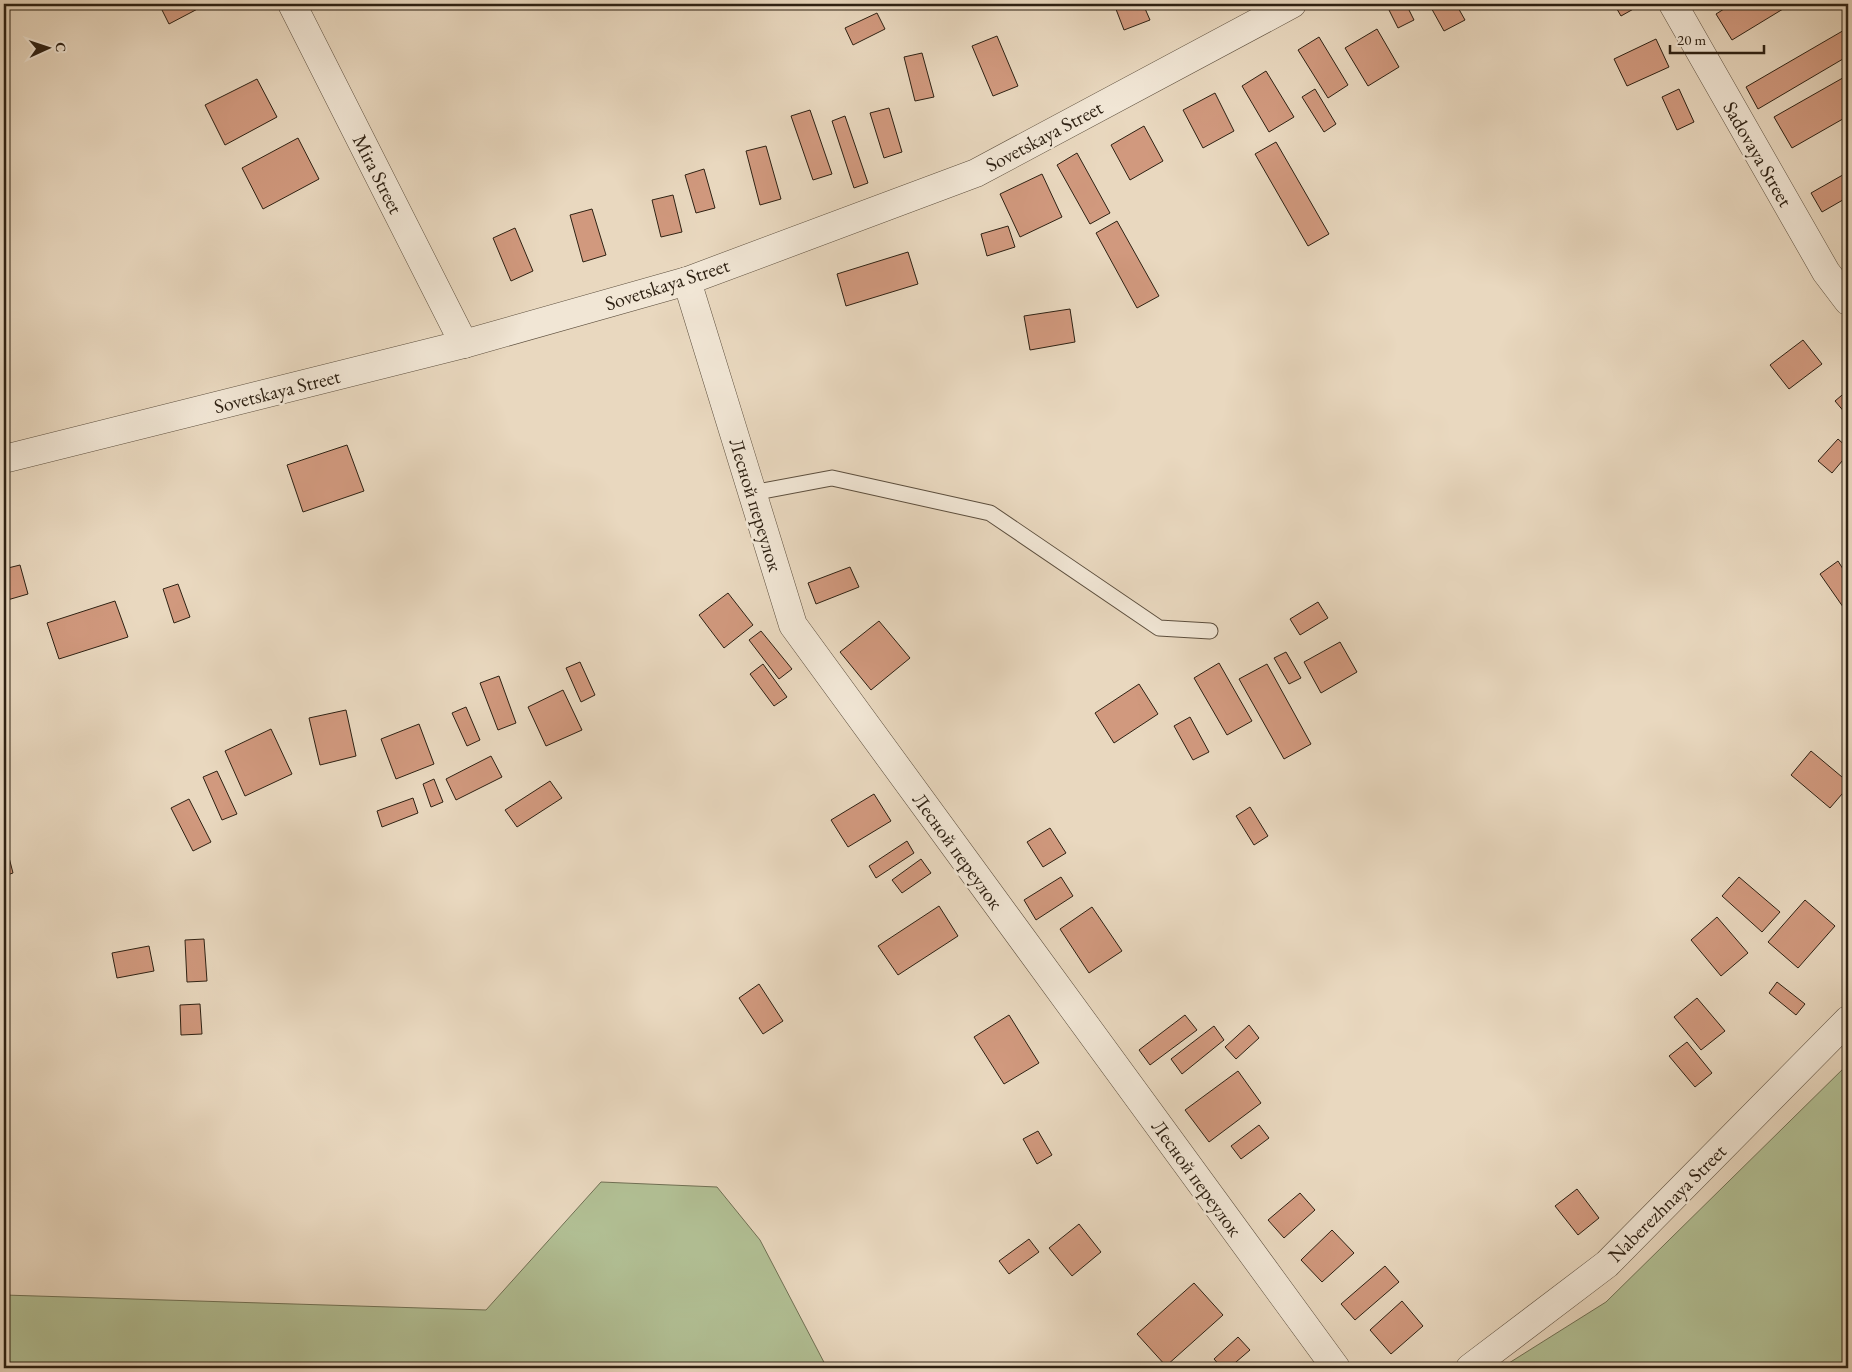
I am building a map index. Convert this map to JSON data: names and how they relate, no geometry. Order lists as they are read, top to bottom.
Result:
{
  "streets": {
    "street": [
      "Sovetskaya Street",
      "Sadovaya Street",
      "Mira Street",
      "Лесной переулок",
      "Naberezhnaya Street"
    ]
  },
  "crossings": [
    ["Sovetskaya Street", "Mira Street"],
    ["Sovetskaya Street", "Лесной переулок"]
  ],
  "scale_bar": "20 m",
  "north": "right"
}
